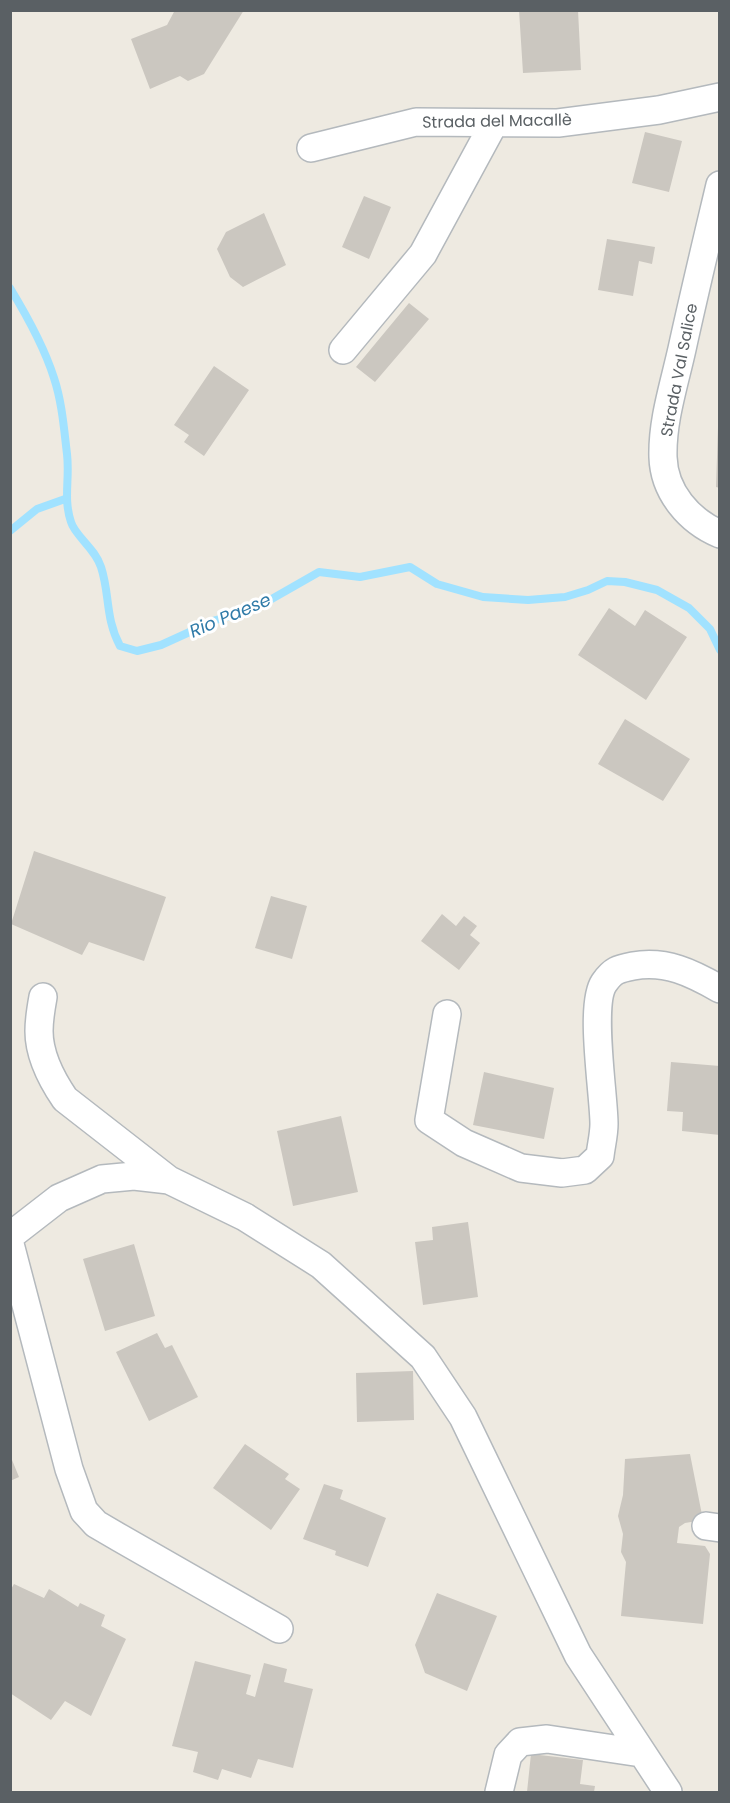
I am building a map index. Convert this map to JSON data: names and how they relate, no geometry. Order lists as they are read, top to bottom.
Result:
{
  "streets": {
    "street": ["Strada del Macallè", "Strada Val Salice"]
  },
  "water": ["Rio Paese"]
}
